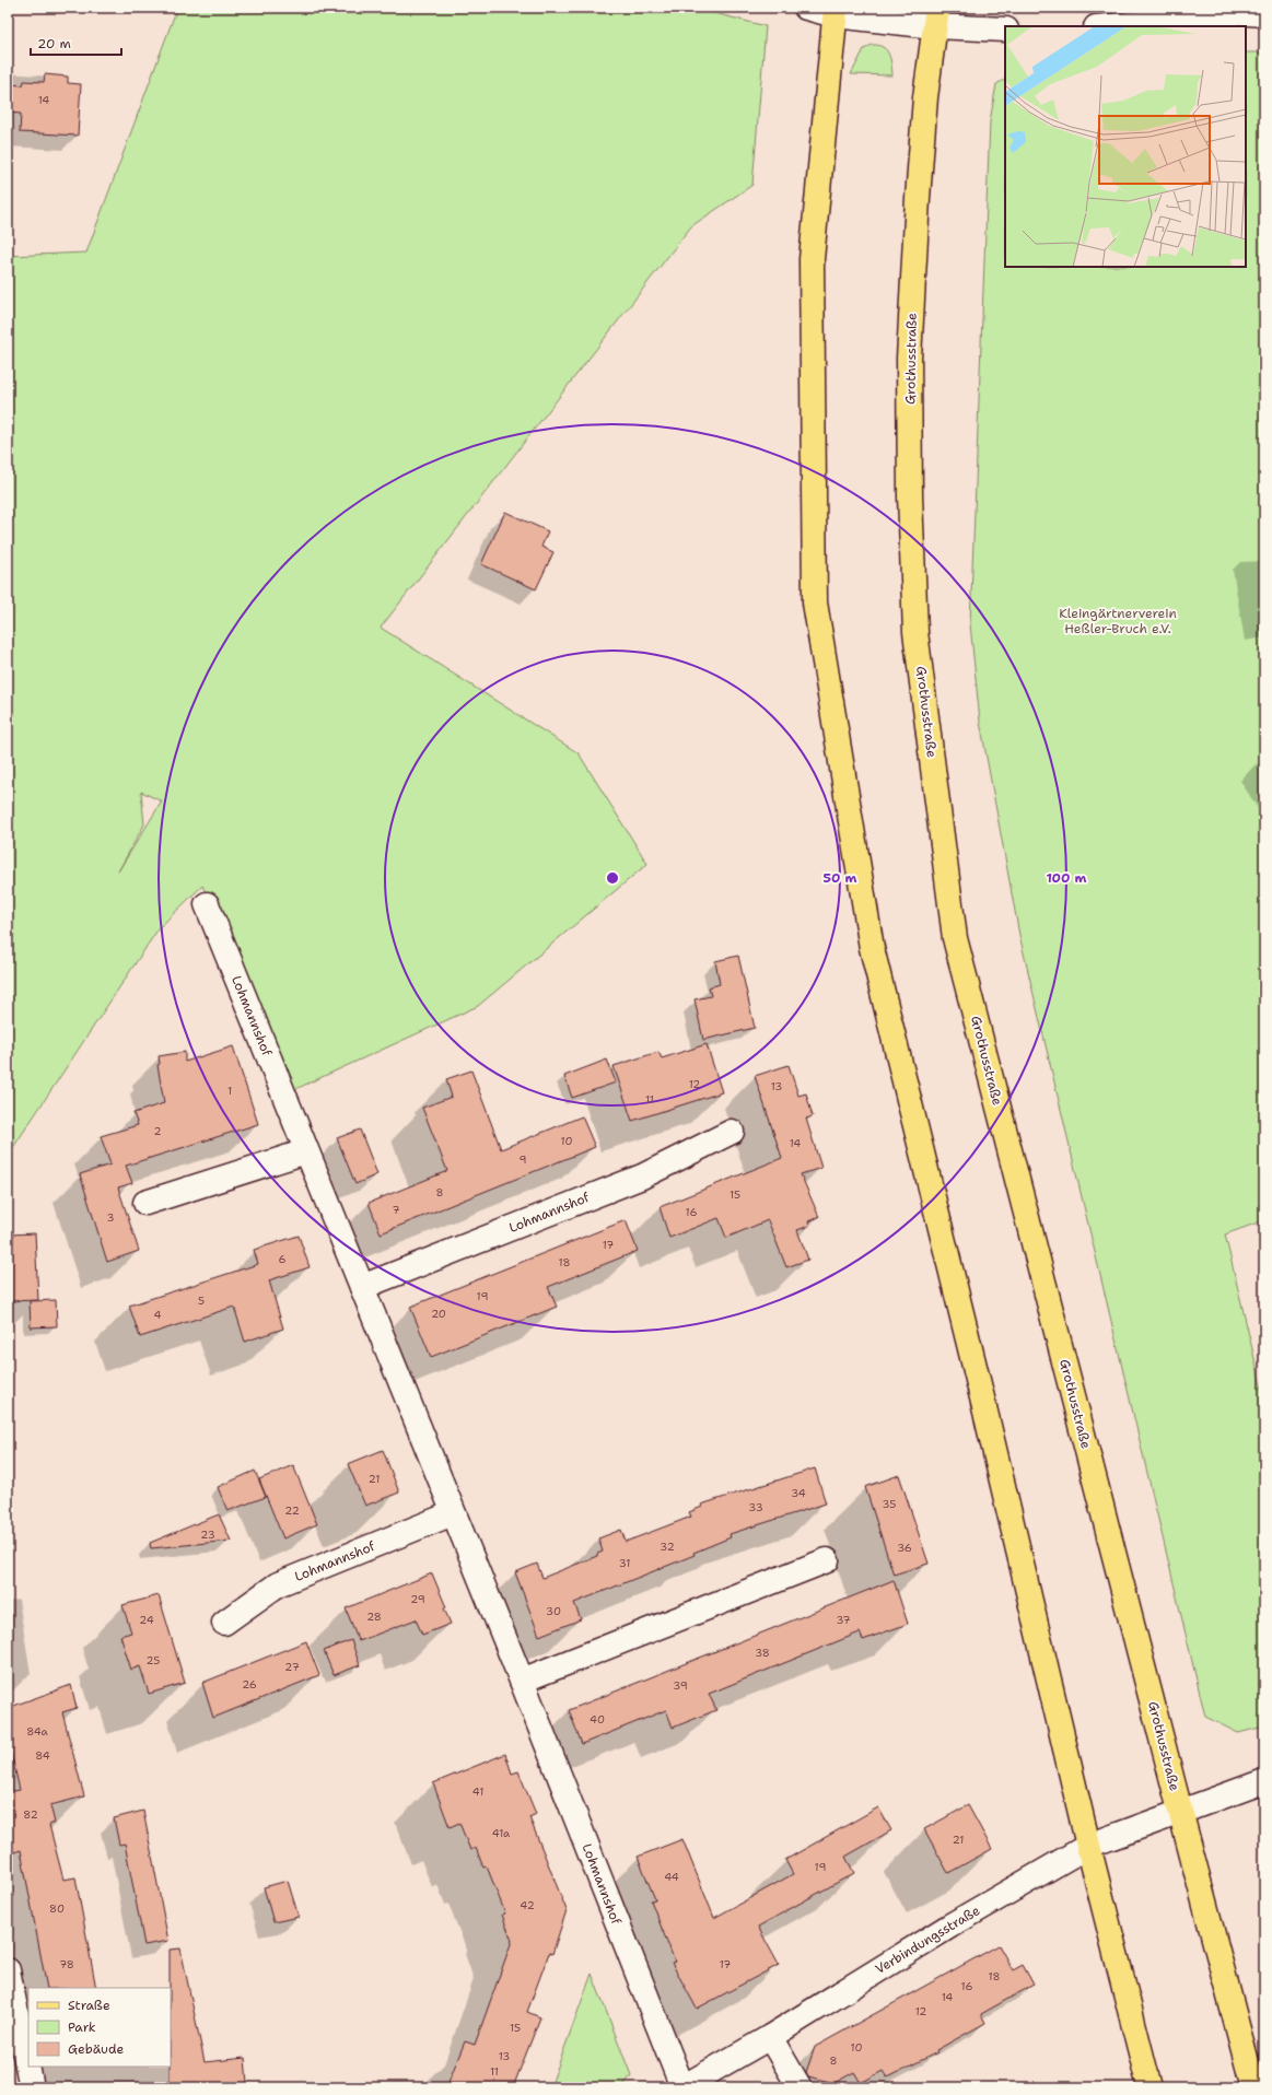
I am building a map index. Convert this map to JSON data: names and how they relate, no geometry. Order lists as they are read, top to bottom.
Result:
{
  "streets": {
    "main road": ["Grothusstraße"],
    "street": ["Lohmannshof", "Verbindungsstraße"]
  },
  "crossings": [
    ["Grothusstraße", "Verbindungsstraße"],
    ["Lohmannshof", "Verbindungsstraße"]
  ],
  "parks": ["Kleingärtnerverein Heßler-Bruch e.V."],
  "house_numbers": [
    "14",
    "12",
    "13",
    "1",
    "11",
    "2",
    "10",
    "14",
    "9",
    "8",
    "15",
    "7",
    "16",
    "3",
    "17",
    "6",
    "18",
    "19",
    "5",
    "20",
    "4",
    "21",
    "34",
    "35",
    "33",
    "22",
    "23",
    "32",
    "36",
    "31",
    "29",
    "30",
    "28",
    "24",
    "37",
    "38",
    "25",
    "27",
    "26",
    "39",
    "40",
    "84a",
    "84",
    "41",
    "82",
    "41a",
    "21",
    "19",
    "44",
    "42",
    "80",
    "78",
    "17",
    "18",
    "16",
    "14",
    "12",
    "15",
    "10",
    "13",
    "8",
    "11"
  ],
  "legend": ["Straße", "Park", "Gebäude"],
  "scale_bar": "20 m",
  "rings": ["50 m", "100 m"]
}
